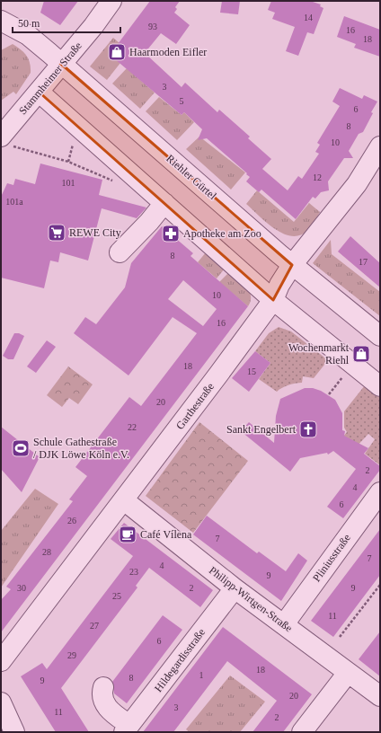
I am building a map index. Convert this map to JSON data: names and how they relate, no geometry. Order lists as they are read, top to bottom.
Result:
{
  "streets": {
    "street": [
      "Stammheimer Straße",
      "Riehler Gürtel",
      "Garthestraße",
      "Pliniusstraße",
      "Philipp-Wirtgen-Straße",
      "Hildegardisstraße"
    ]
  },
  "crossings": [
    ["Stammheimer Straße", "Riehler Gürtel"],
    ["Riehler Gürtel", "Garthestraße"],
    ["Garthestraße", "Philipp-Wirtgen-Straße"],
    ["Pliniusstraße", "Philipp-Wirtgen-Straße"],
    ["Philipp-Wirtgen-Straße", "Hildegardisstraße"]
  ],
  "places": {
    "shop": ["Haarmoden Eifler", "Wochenmarkt Riehl"],
    "supermarket": ["REWE City"],
    "pharmacy": ["Apotheke am Zoo"],
    "church": ["Sankt Engelbert"],
    "sports": ["Schule Gathestraße / DJK Löwe Köln e.V."],
    "cafe": ["Café Vílena"]
  },
  "house_numbers": [
    "14",
    "93",
    "16",
    "18",
    "3",
    "5",
    "6",
    "8",
    "10",
    "12",
    "101",
    "101a",
    "8",
    "17",
    "10",
    "16",
    "18",
    "15",
    "20",
    "22",
    "2",
    "4",
    "6",
    "26",
    "7",
    "28",
    "7",
    "4",
    "23",
    "9",
    "30",
    "2",
    "9",
    "25",
    "11",
    "27",
    "6",
    "29",
    "18",
    "1",
    "8",
    "9",
    "20",
    "3",
    "11",
    "2"
  ],
  "scale_bar": "50 m"
}
